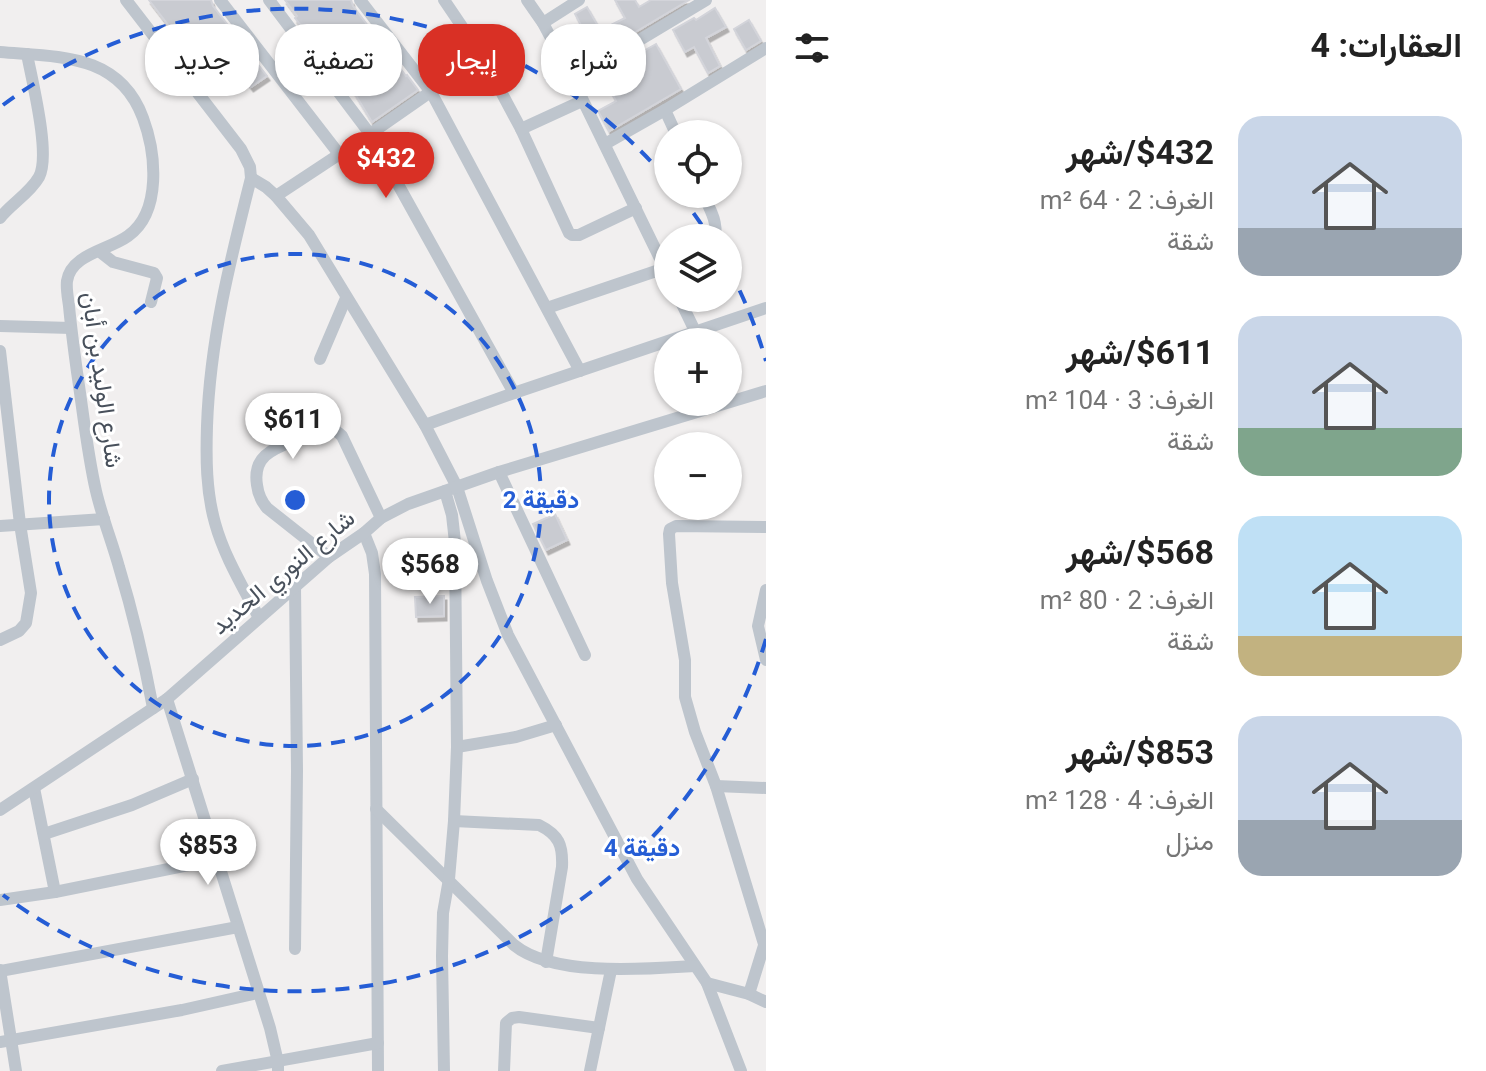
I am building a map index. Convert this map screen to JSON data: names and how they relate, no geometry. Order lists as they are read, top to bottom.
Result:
{
  "streets": {
    "street": ["شارع الوليد بن أبان", "شارع النوري الحديد"]
  },
  "crossings": [
    ["شارع الوليد بن أبان", "شارع النوري الحديد"]
  ],
  "page": {
    "heading": "العقارات: 4",
    "chip": [
      "شراء",
      "إيجار",
      "تصفية",
      "جديد"
    ],
    "list": [
      {
        "name": "$432/شهر",
        "note": "الغرف: 2 · 64 m² · شقة"
      },
      {
        "name": "$611/شهر",
        "note": "الغرف: 3 · 104 m² · شقة"
      },
      {
        "name": "$568/شهر",
        "note": "الغرف: 2 · 80 m² · شقة"
      },
      {
        "name": "$853/شهر",
        "note": "الغرف: 4 · 128 m² · منزل"
      }
    ],
    "map_buttons": ["+", "−"],
    "price": [
      "$432",
      "$611",
      "$568",
      "$853"
    ]
  },
  "rings": ["2 دقيقة", "4 دقيقة"]
}
